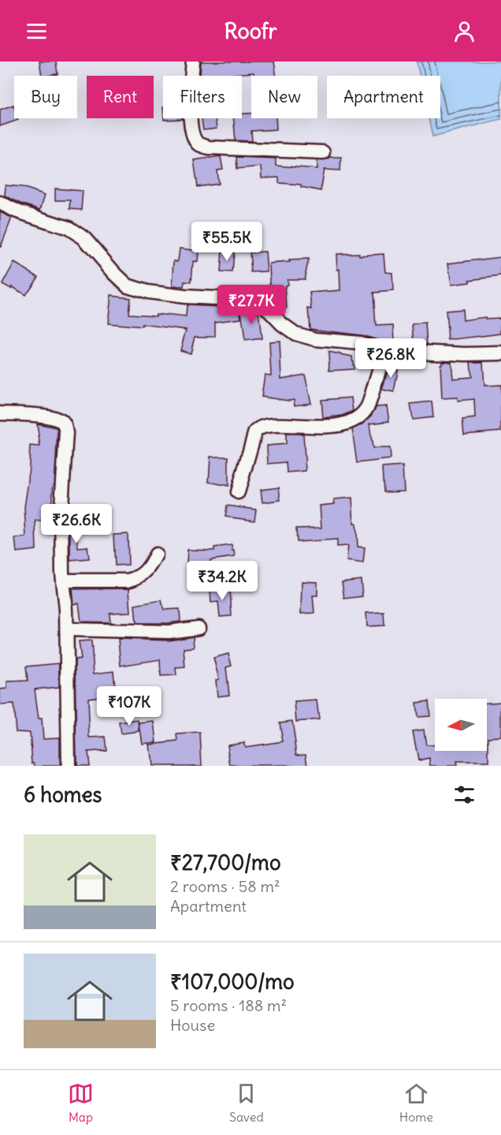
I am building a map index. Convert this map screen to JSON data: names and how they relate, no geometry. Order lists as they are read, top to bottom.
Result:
{
  "north": "left",
  "page": {
    "header": "Roofr",
    "chip": [
      "Buy",
      "Rent",
      "Filters",
      "New",
      "Apartment"
    ],
    "price": [
      "₹55.5K",
      "₹27.7K",
      "₹26.8K",
      "₹26.6K",
      "₹34.2K",
      "₹107K"
    ],
    "heading": "6 homes",
    "list": [
      {
        "name": "₹27,700/mo",
        "note": "2 rooms · 58 m² · Apartment"
      },
      {
        "name": "₹107,000/mo",
        "note": "5 rooms · 188 m² · House"
      }
    ],
    "tabs": ["Map", "Saved", "Home"]
  }
}
